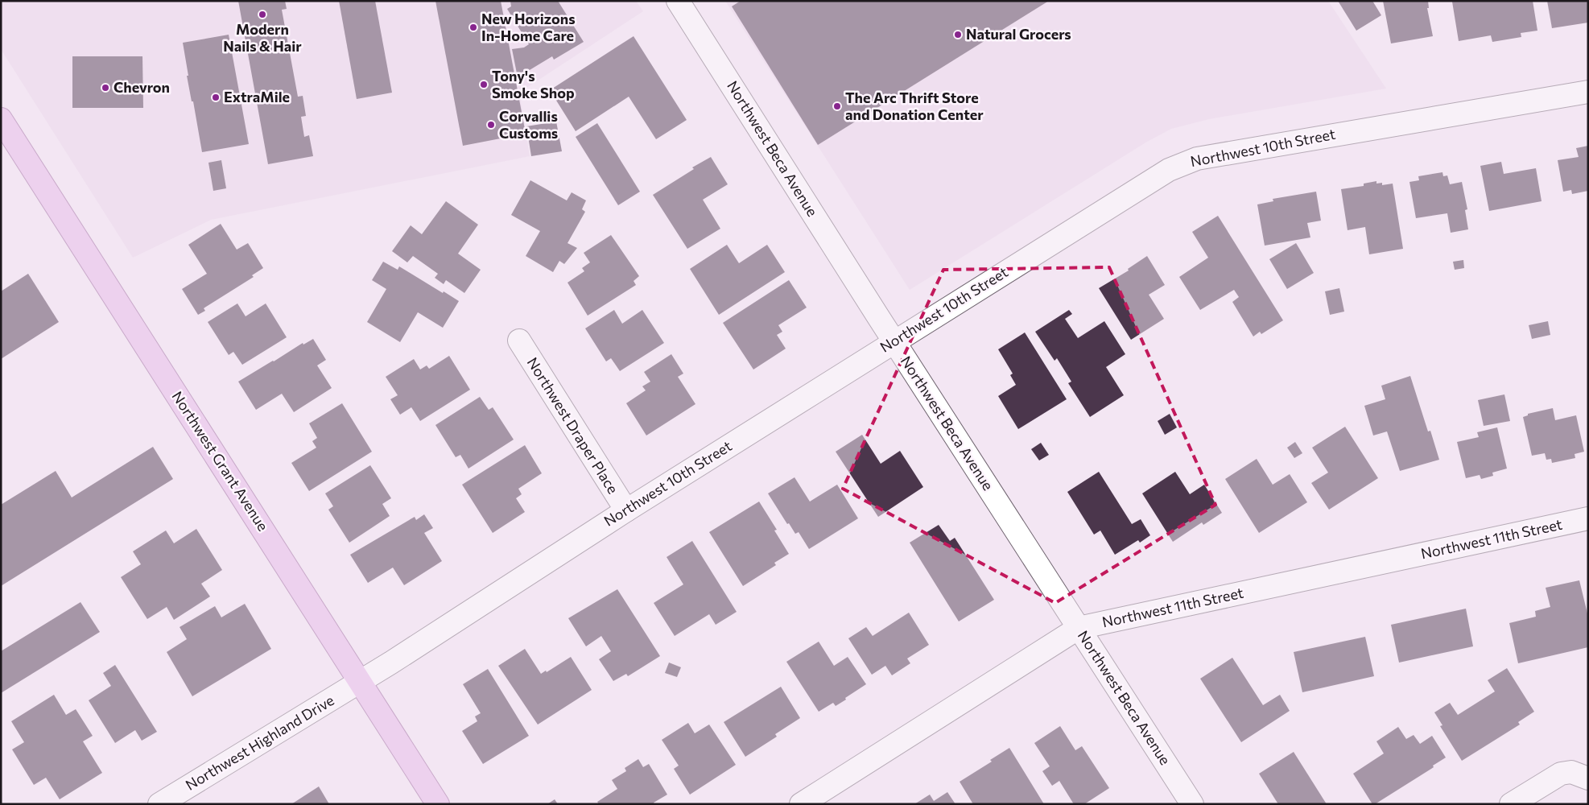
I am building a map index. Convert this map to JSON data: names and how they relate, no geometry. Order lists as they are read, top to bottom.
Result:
{
  "streets": {
    "main road": ["Northwest Grant Avenue"],
    "street": [
      "Northwest 10th Street",
      "Northwest Beca Avenue",
      "Northwest Draper Place",
      "Northwest 11th Street",
      "Northwest Highland Drive"
    ]
  },
  "crossings": [
    ["Northwest 10th Street", "Northwest Beca Avenue"],
    ["Northwest 10th Street", "Northwest Draper Place"],
    ["Northwest 10th Street", "Northwest Grant Avenue"],
    ["Northwest 10th Street", "Northwest Highland Drive"],
    ["Northwest Beca Avenue", "Northwest 11th Street"],
    ["Northwest Grant Avenue", "Northwest Highland Drive"]
  ],
  "places": [
    "Modern Nails & Hair",
    "New Horizons In-Home Care",
    "Natural Grocers",
    "Tony's Smoke Shop",
    "Chevron",
    "ExtraMile",
    "The Arc Thrift Store and Donation Center",
    "Corvallis Customs"
  ]
}
